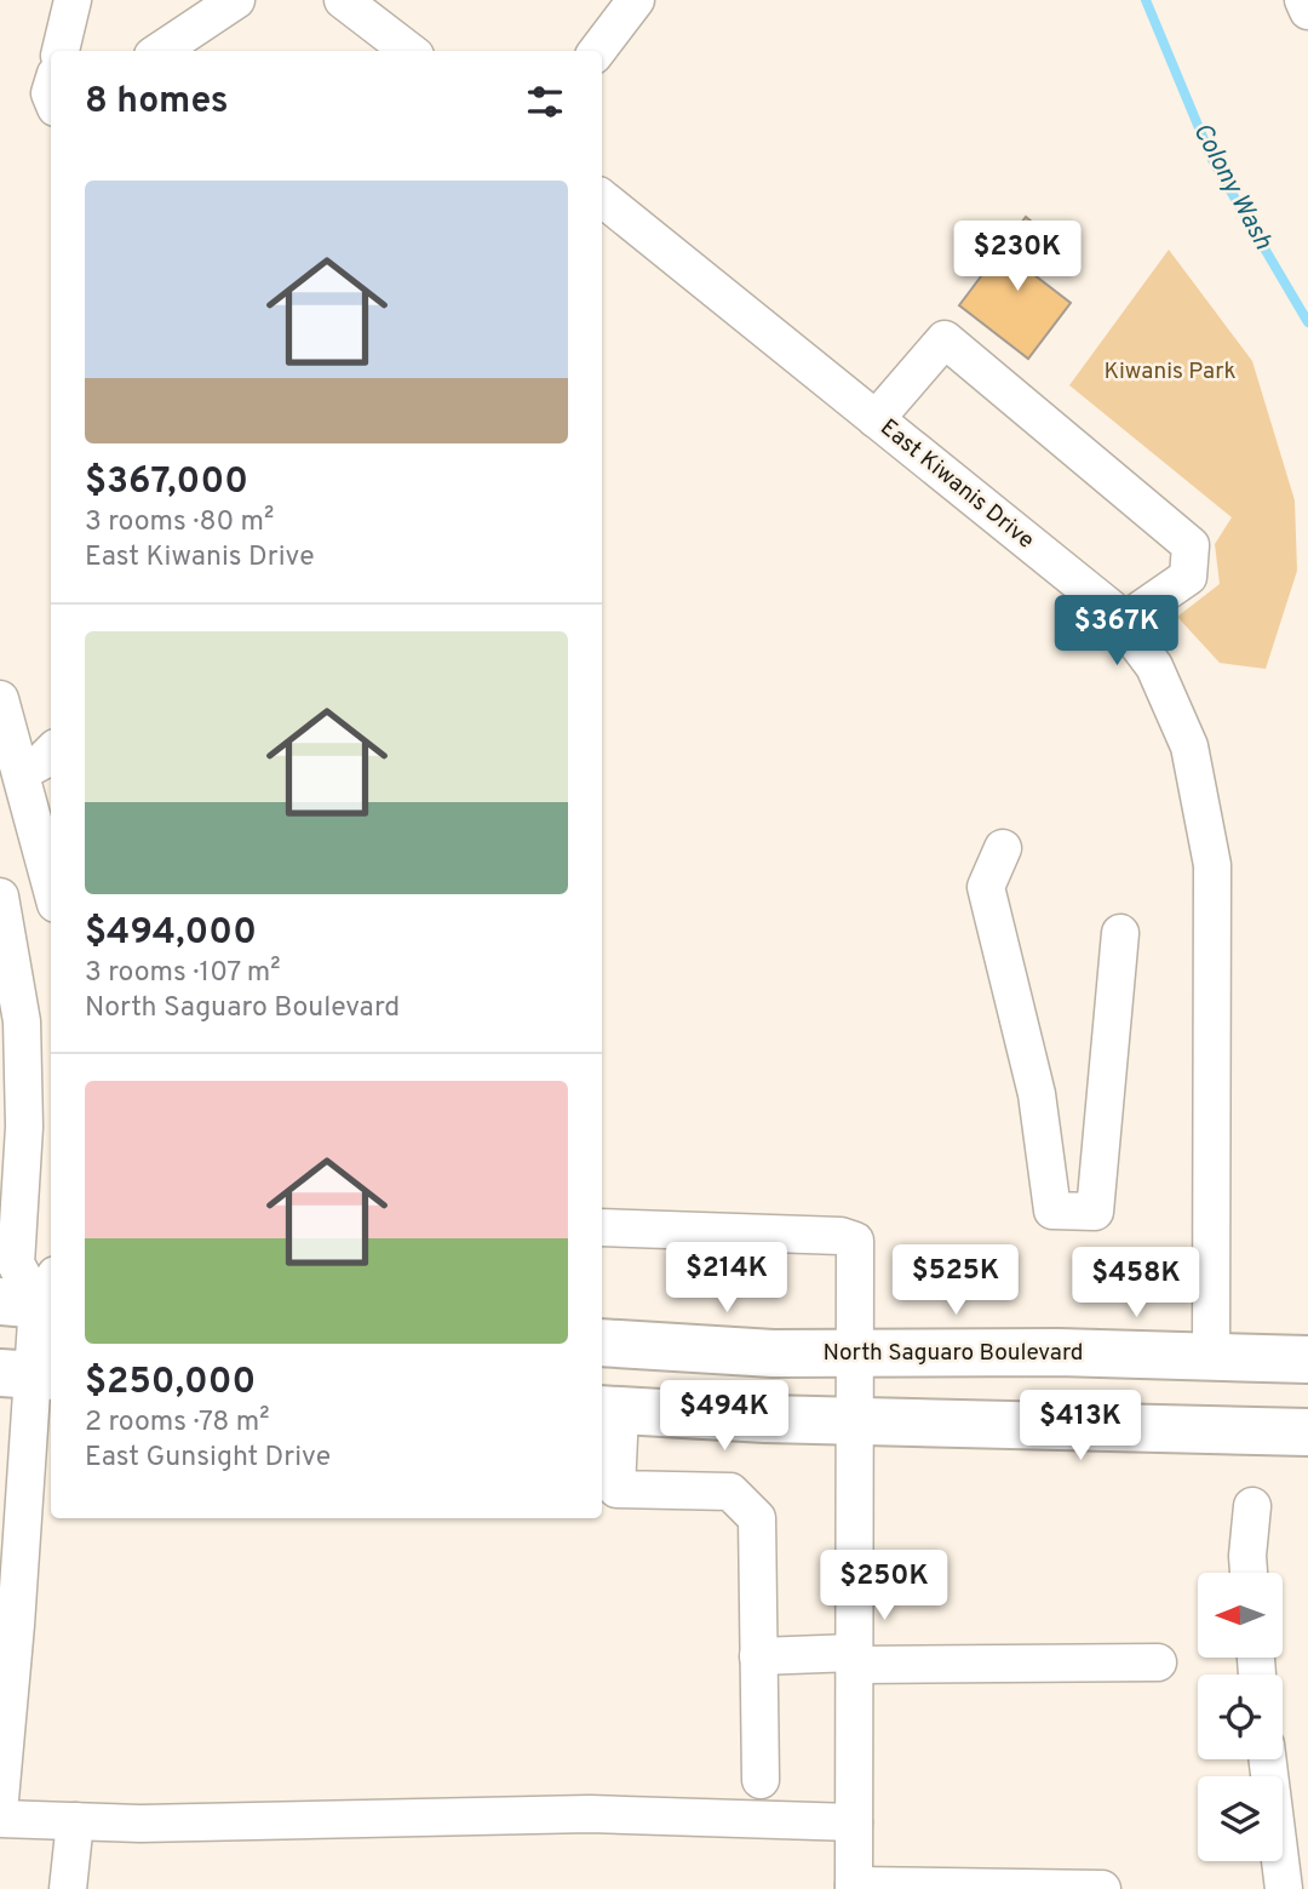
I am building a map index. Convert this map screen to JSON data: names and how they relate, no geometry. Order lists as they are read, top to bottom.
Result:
{
  "streets": {
    "main road": ["North Saguaro Boulevard"],
    "street": ["East Kiwanis Drive"]
  },
  "crossings": [
    ["East Kiwanis Drive", "North Saguaro Boulevard"]
  ],
  "water": ["Colony Wash"],
  "parks": ["Kiwanis Park"],
  "north": "left",
  "page": {
    "heading": "8 homes",
    "list": [
      {
        "name": "$367,000",
        "note": "3 rooms · 80 m² · East Kiwanis Drive"
      },
      {
        "name": "$494,000",
        "note": "3 rooms · 107 m² · North Saguaro Boulevard"
      },
      {
        "name": "$250,000",
        "note": "2 rooms · 78 m² · East Gunsight Drive"
      }
    ],
    "price": [
      "$230K",
      "$367K",
      "$214K",
      "$525K",
      "$458K",
      "$494K",
      "$413K",
      "$250K"
    ]
  }
}
